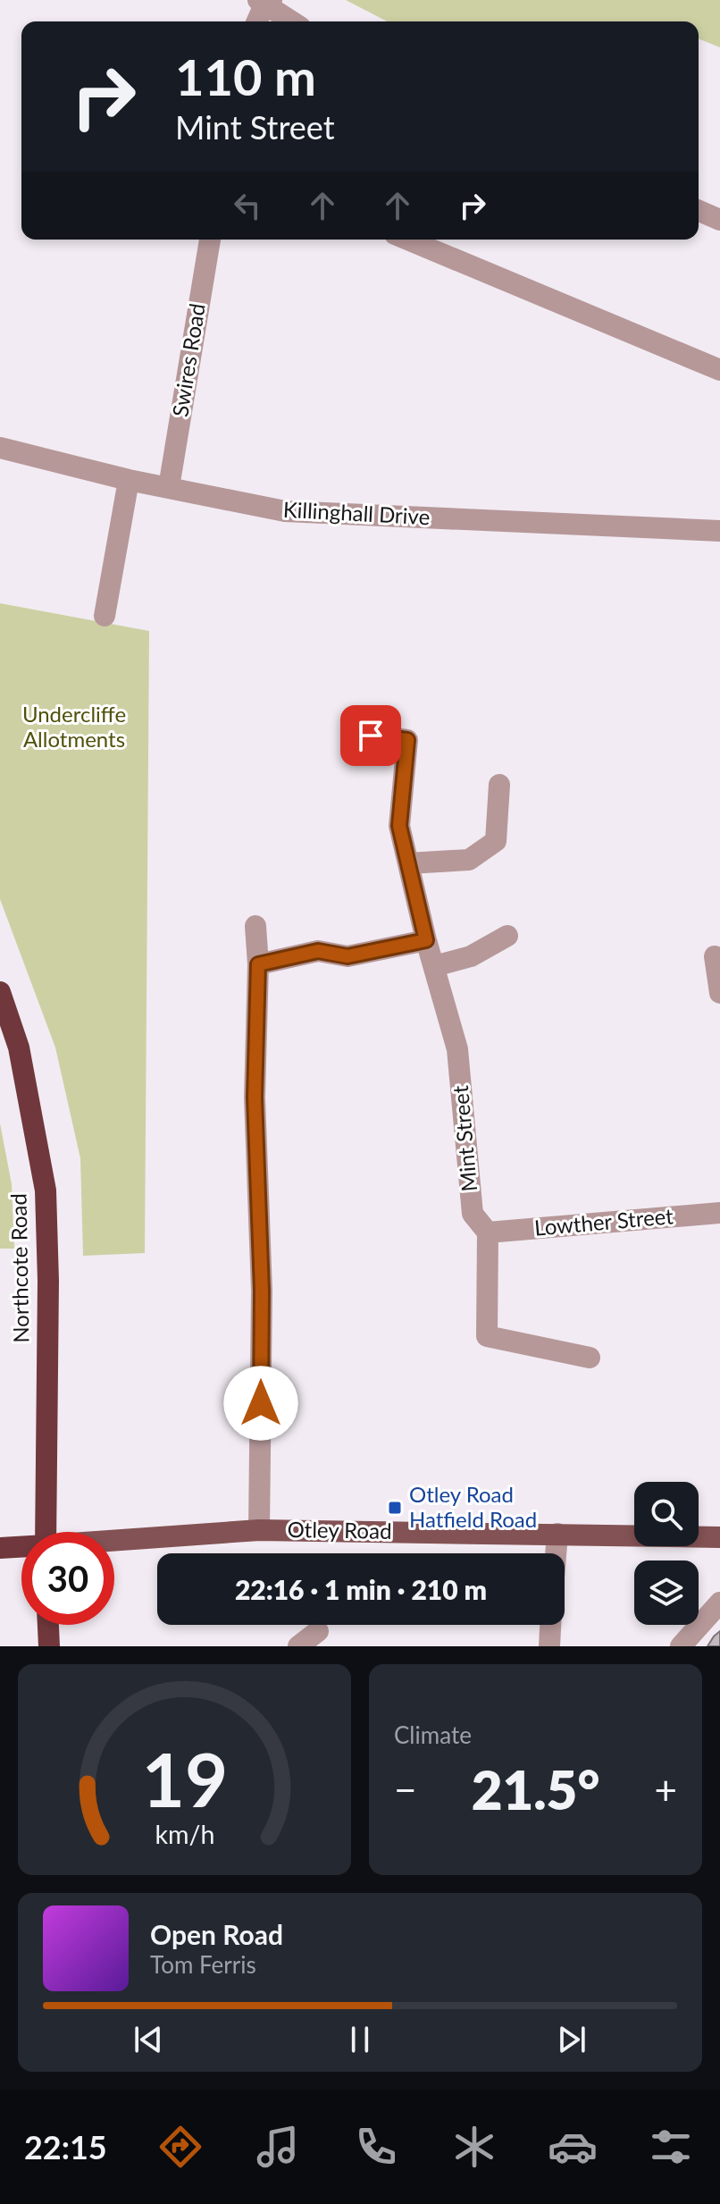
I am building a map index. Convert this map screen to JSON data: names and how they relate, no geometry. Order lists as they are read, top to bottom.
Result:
{
  "streets": {
    "highway": ["Northcote Road"],
    "main road": ["Otley Road"],
    "street": [
      "Swires Road",
      "Killinghall Drive",
      "Mint Street",
      "Lowther Street"
    ]
  },
  "crossings": [
    ["Swires Road", "Killinghall Drive"],
    ["Mint Street", "Lowther Street"]
  ],
  "parks": ["Undercliffe Allotments"],
  "places": {
    "transit": ["Otley Road Hatfield Road"]
  },
  "page": {
    "turn": ["110 m", "Mint Street"],
    "limit": "30",
    "trip": "22:16 · 1 min · 210 m",
    "tile": "Climate",
    "heat": ["−", "21.5°", "+"],
    "song": ["Open Road", "Tom Ferris"],
    "tabs": "22:15",
    "gauge": ["19", "km/h"]
  }
}
